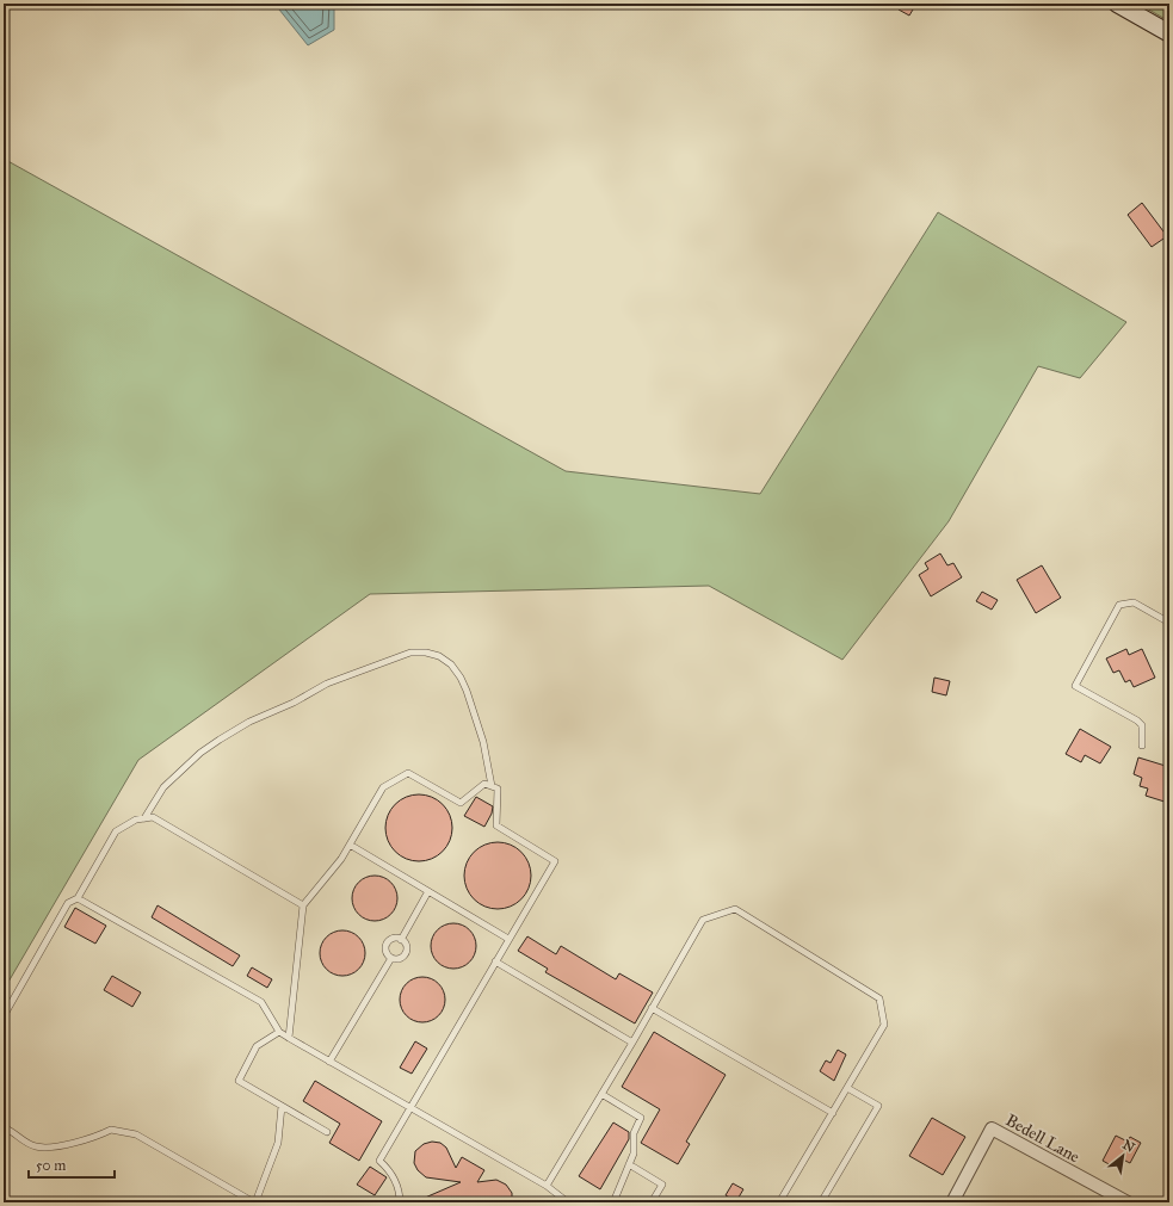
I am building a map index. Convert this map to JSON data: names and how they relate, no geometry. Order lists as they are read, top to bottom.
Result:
{
  "streets": {
    "street": ["Bedell Lane"]
  },
  "scale_bar": "50 m",
  "north": "top right"
}
